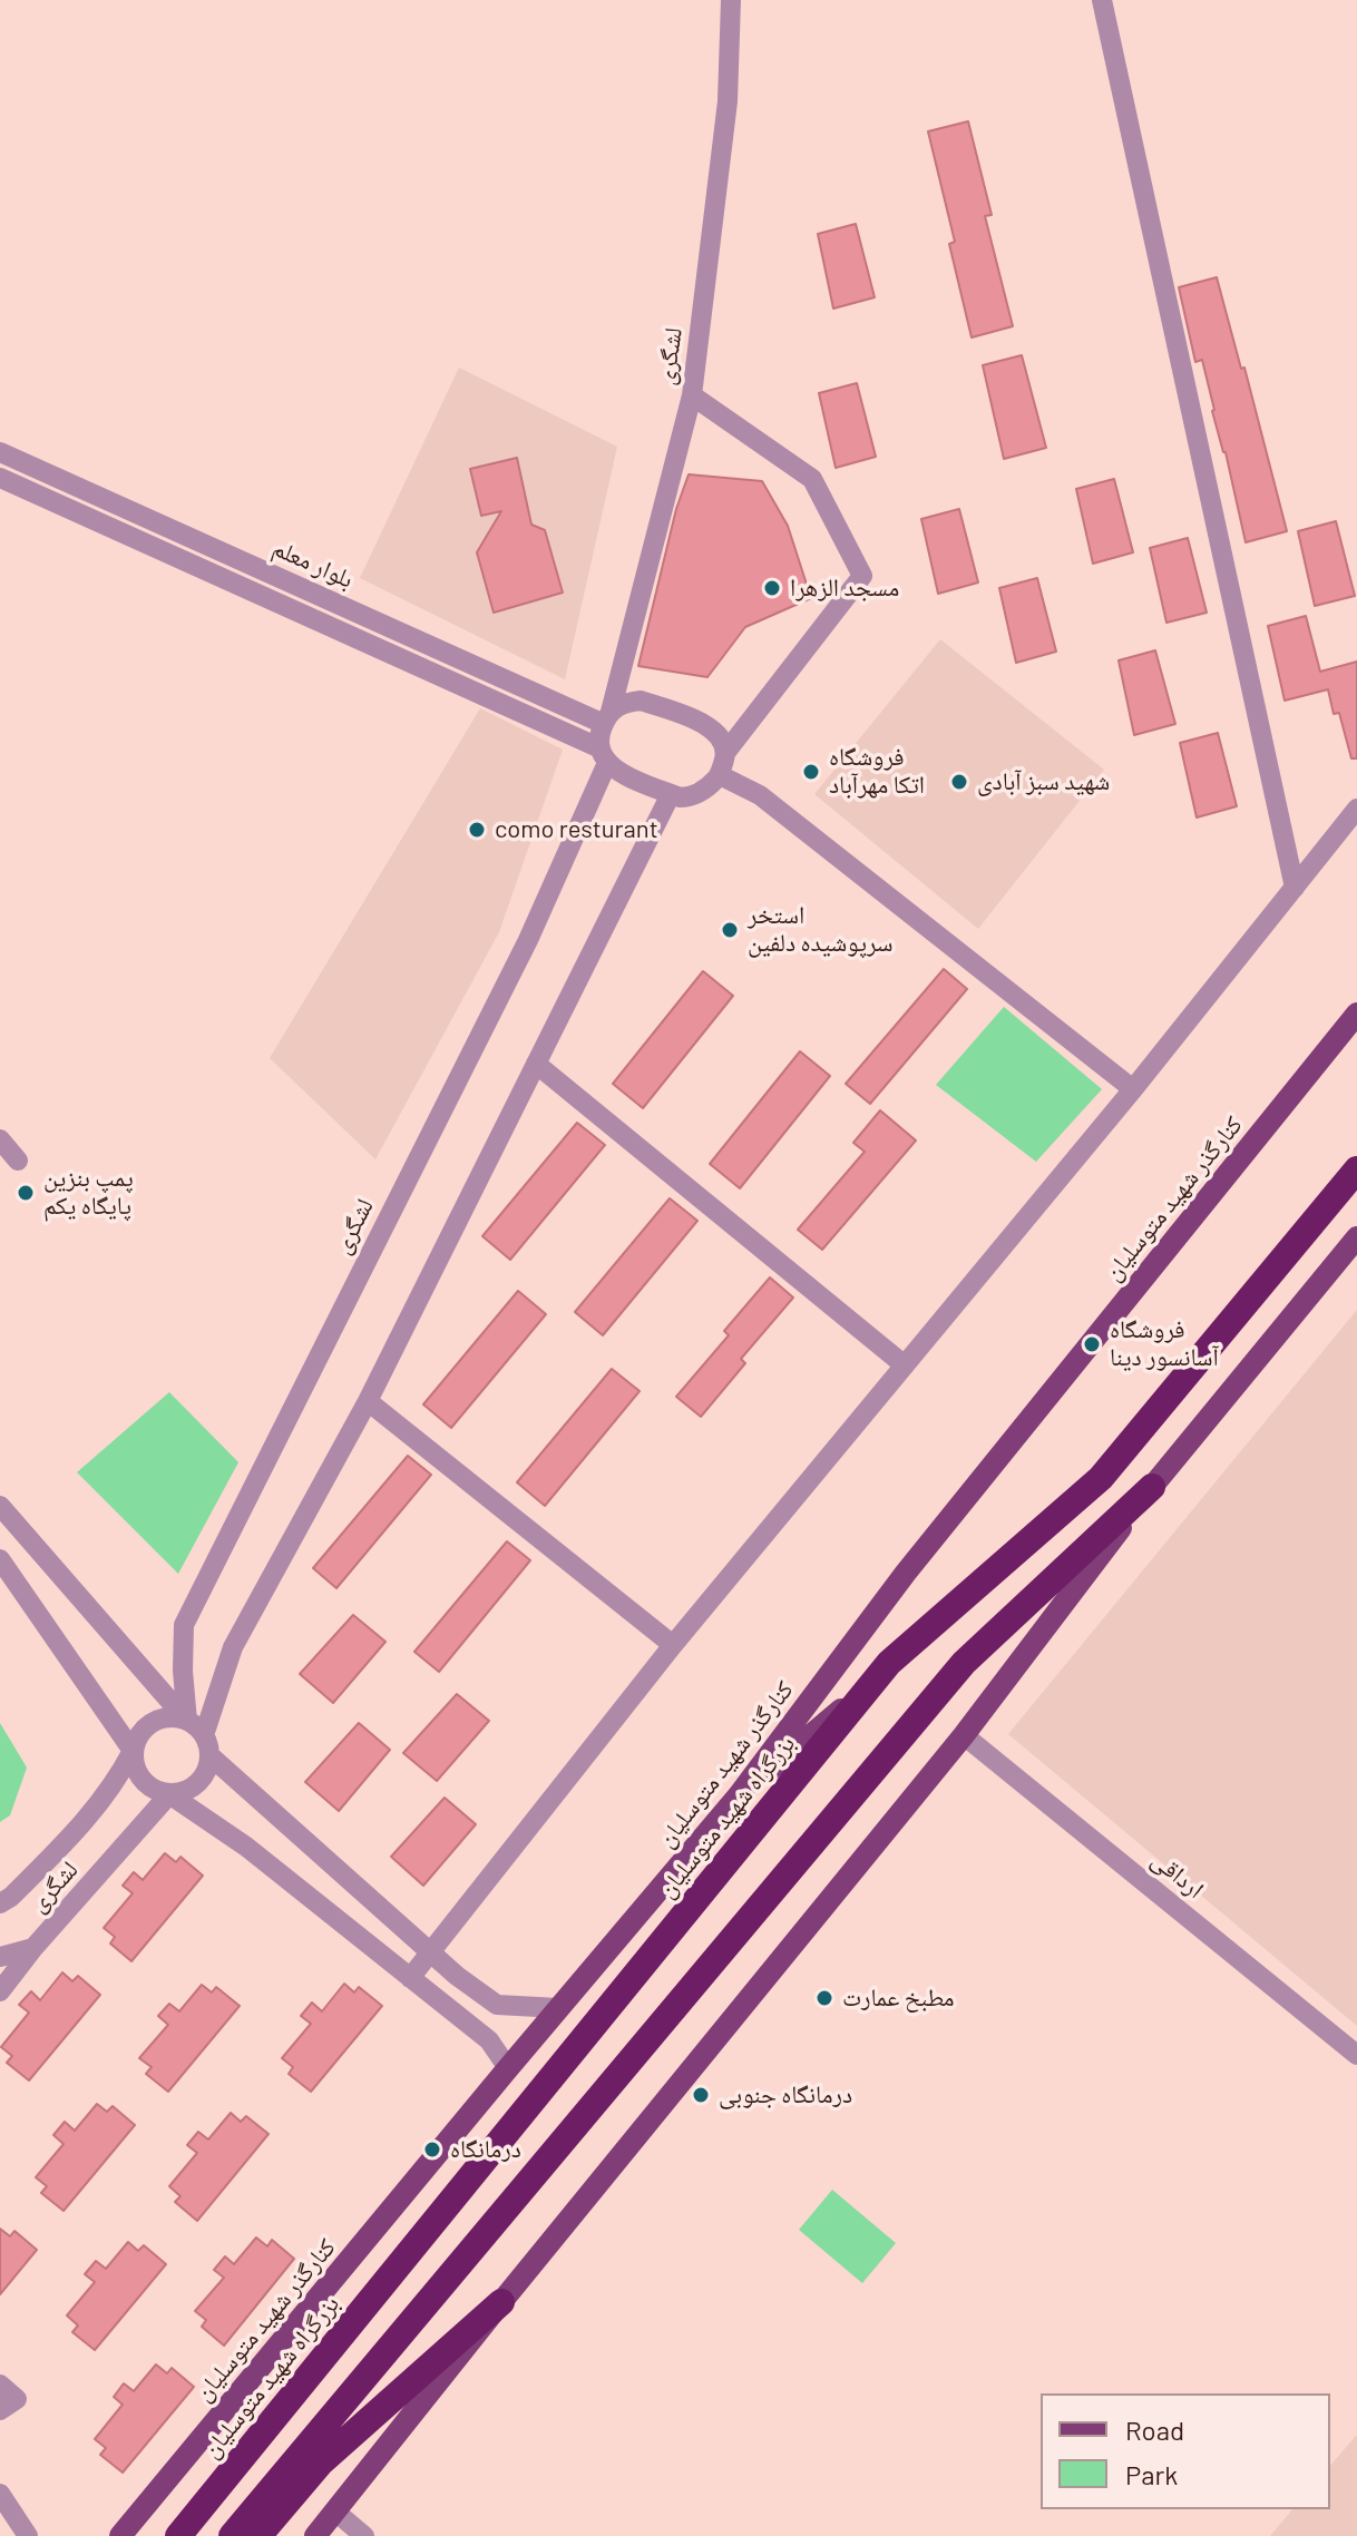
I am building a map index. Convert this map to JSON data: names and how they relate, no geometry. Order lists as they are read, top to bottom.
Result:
{
  "streets": {
    "highway": ["بزرگراه شهید متوسلیان"],
    "main road": ["کنارگذر شهید متوسلیان"],
    "street": ["لشگری", "بلوار معلم", "ارداقی"]
  },
  "crossings": [
    ["لشگری", "بلوار معلم"]
  ],
  "places": [
    "مسجد الزهرا",
    "فروشگاه اتکا مهرآباد",
    "شهید سبز آبادی",
    "como resturant",
    "استخر سرپوشیده دلفین",
    "پمپ بنزين پايگاه يكم",
    "فروشگاه آسانسور دینا",
    "مطبخ عمارت",
    "درمانگاه جنوبی",
    "درمانگاه"
  ],
  "legend": ["Road", "Park"]
}
